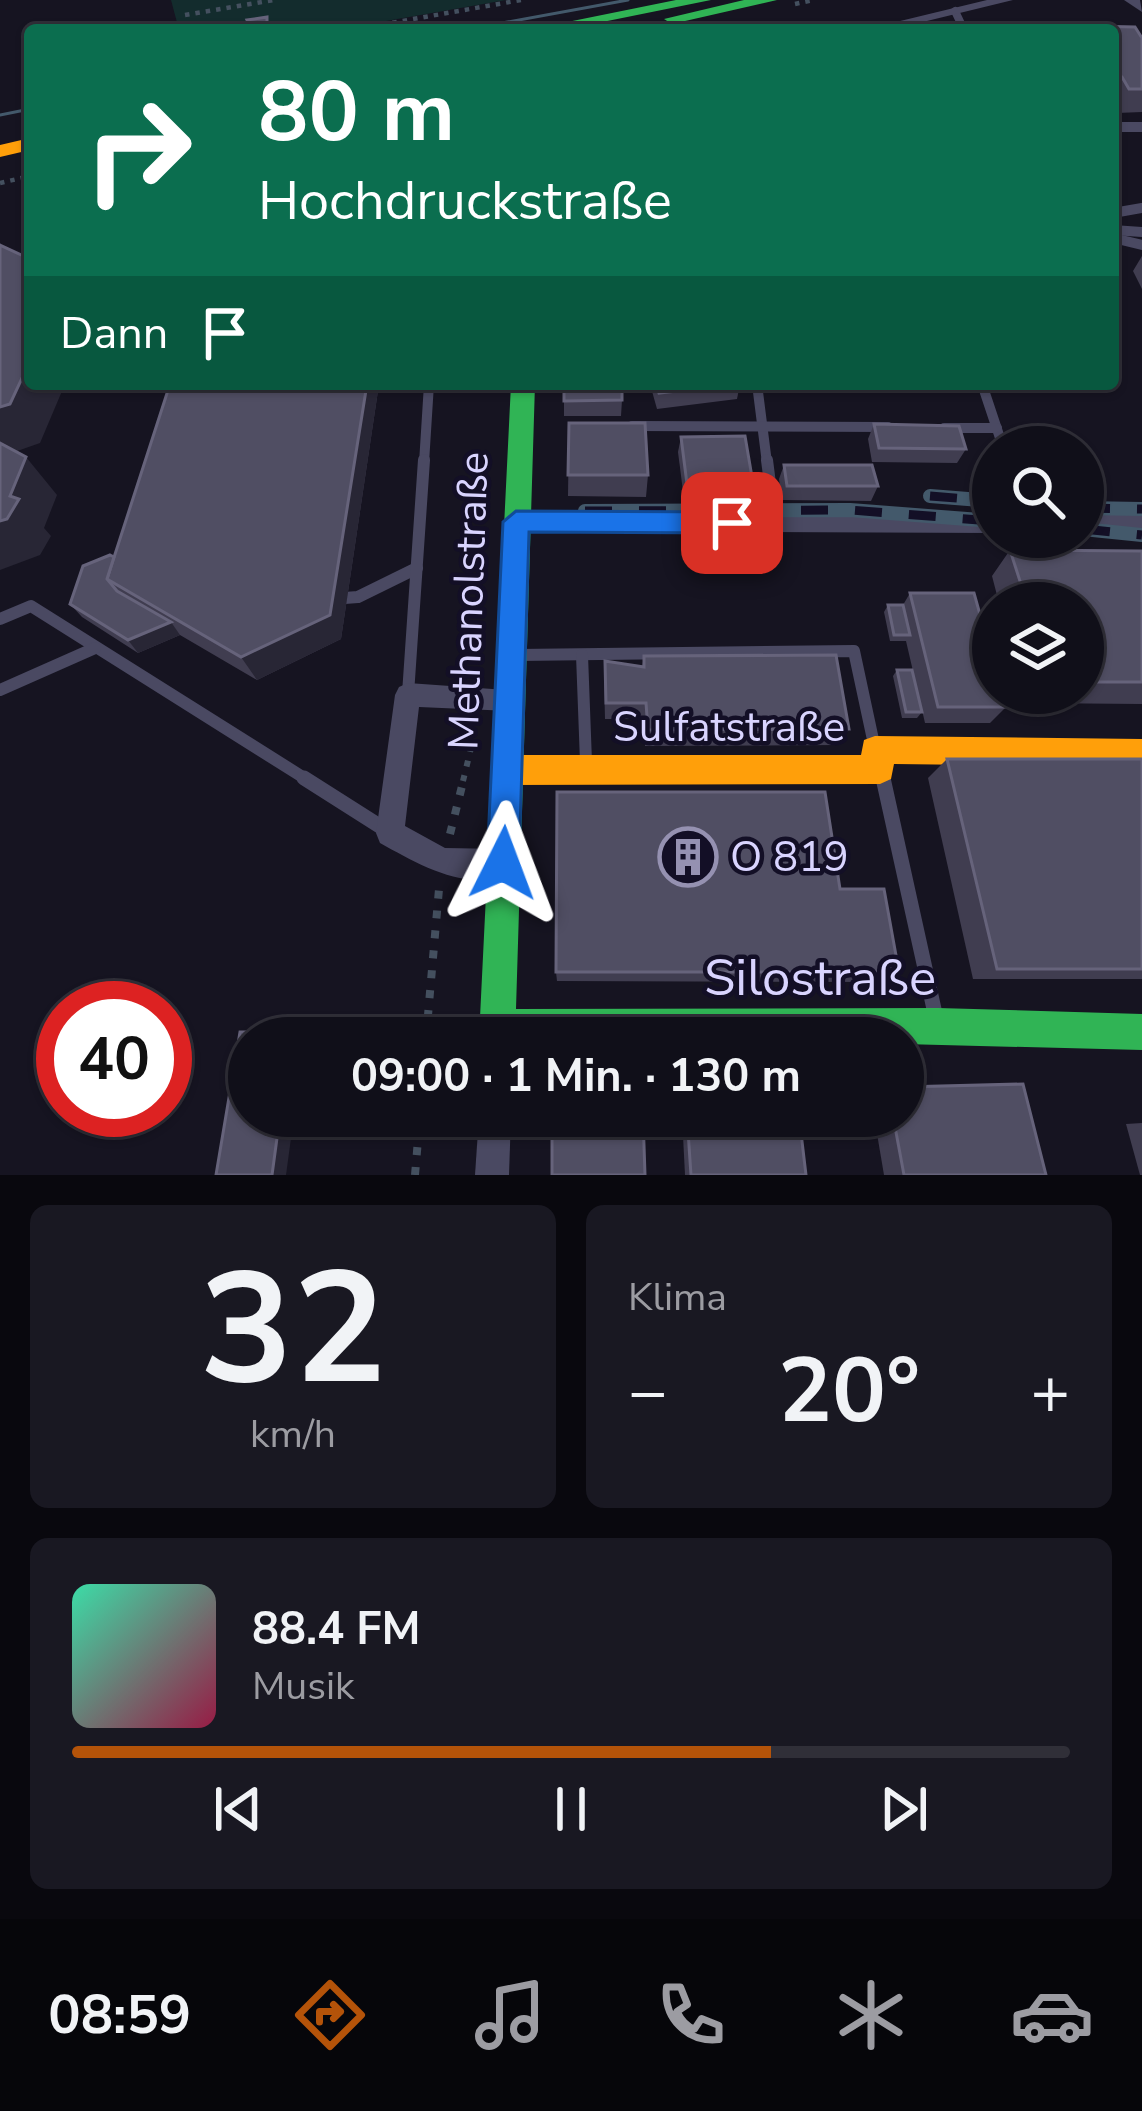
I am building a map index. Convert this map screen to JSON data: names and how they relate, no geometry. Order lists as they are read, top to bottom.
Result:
{
  "streets": {
    "main road": ["Methanolstraße", "Sulfatstraße", "Silostraße"]
  },
  "crossings": [
    ["Methanolstraße", "Sulfatstraße"]
  ],
  "places": {
    "building": ["O 819"]
  },
  "page": {
    "turn": ["80 m", "Hochdruckstraße"],
    "then": "Dann",
    "limit": "40",
    "trip": "09:00 · 1 Min. · 130 m",
    "tile": [
      ["32", "km/h"],
      "Klima"
    ],
    "heat": ["−", "20°", "+"],
    "song": ["88.4 FM", "Musik"],
    "tabs": "08:59"
  }
}
